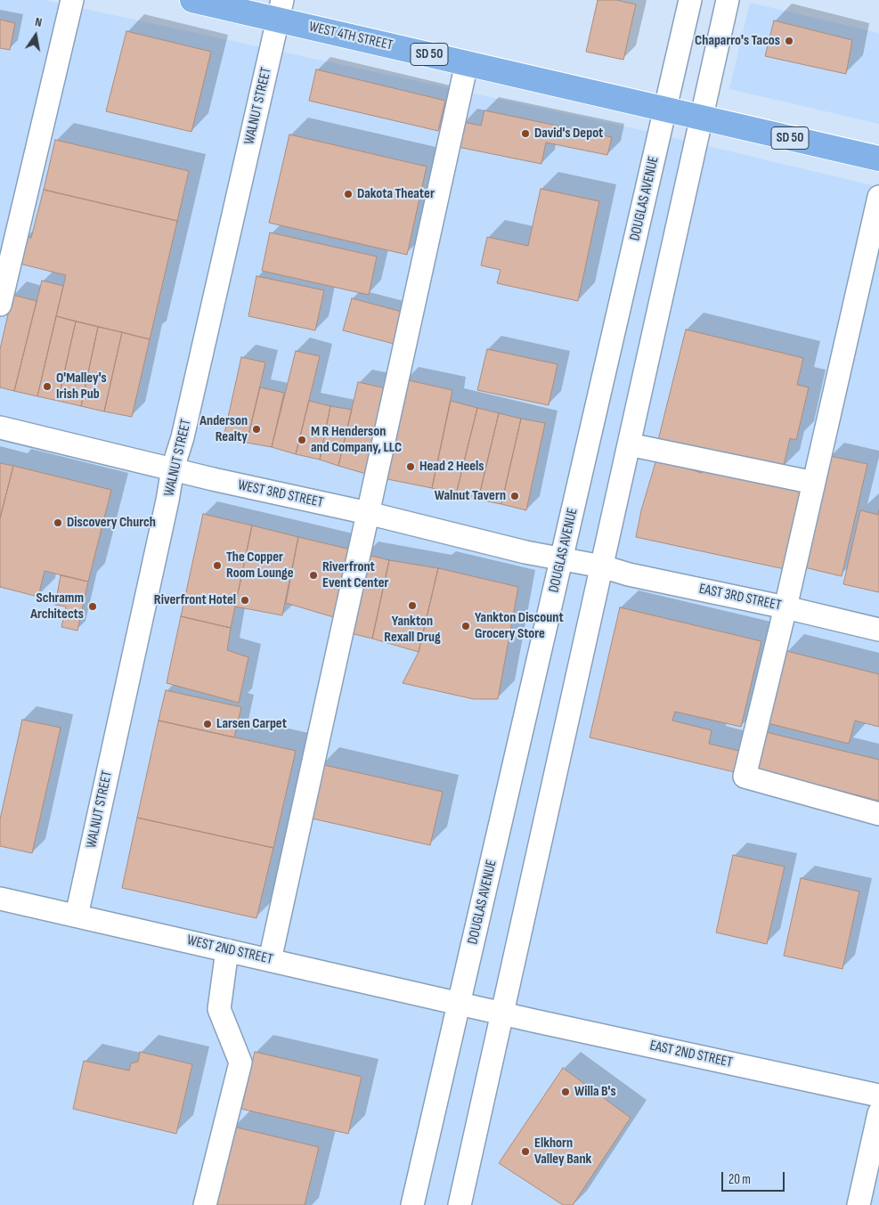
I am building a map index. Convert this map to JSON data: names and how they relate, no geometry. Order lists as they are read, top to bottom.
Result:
{
  "streets": {
    "highway": ["WEST 4TH STREET", "SD 50"],
    "street": [
      "WALNUT STREET",
      "DOUGLAS AVENUE",
      "WEST 3RD STREET",
      "EAST 3RD STREET",
      "WEST 2ND STREET",
      "EAST 2ND STREET"
    ]
  },
  "crossings": [
    ["WEST 4TH STREET", "SD 50"],
    ["WEST 4TH STREET", "WALNUT STREET"],
    ["WEST 4TH STREET", "DOUGLAS AVENUE"],
    ["SD 50", "DOUGLAS AVENUE"],
    ["WALNUT STREET", "WEST 3RD STREET"],
    ["WALNUT STREET", "WEST 2ND STREET"],
    ["DOUGLAS AVENUE", "WEST 3RD STREET"],
    ["DOUGLAS AVENUE", "EAST 3RD STREET"],
    ["DOUGLAS AVENUE", "WEST 2ND STREET"],
    ["WEST 3RD STREET", "EAST 3RD STREET"],
    ["WEST 2ND STREET", "EAST 2ND STREET"]
  ],
  "places": [
    "Chaparro's Tacos",
    "David's Depot",
    "Dakota Theater",
    "O'Malley's Irish Pub",
    "Anderson Realty",
    "M R Henderson and Company, LLC",
    "Head 2 Heels",
    "Walnut Tavern",
    "Discovery Church",
    "The Copper Room Lounge",
    "Riverfront Event Center",
    "Riverfront Hotel",
    "Yankton Rexall Drug",
    "Schramm Architects",
    "Yankton Discount Grocery Store",
    "Larsen Carpet",
    "Willa B's",
    "Elkhorn Valley Bank"
  ],
  "scale_bar": "20 m",
  "north": "top"
}
